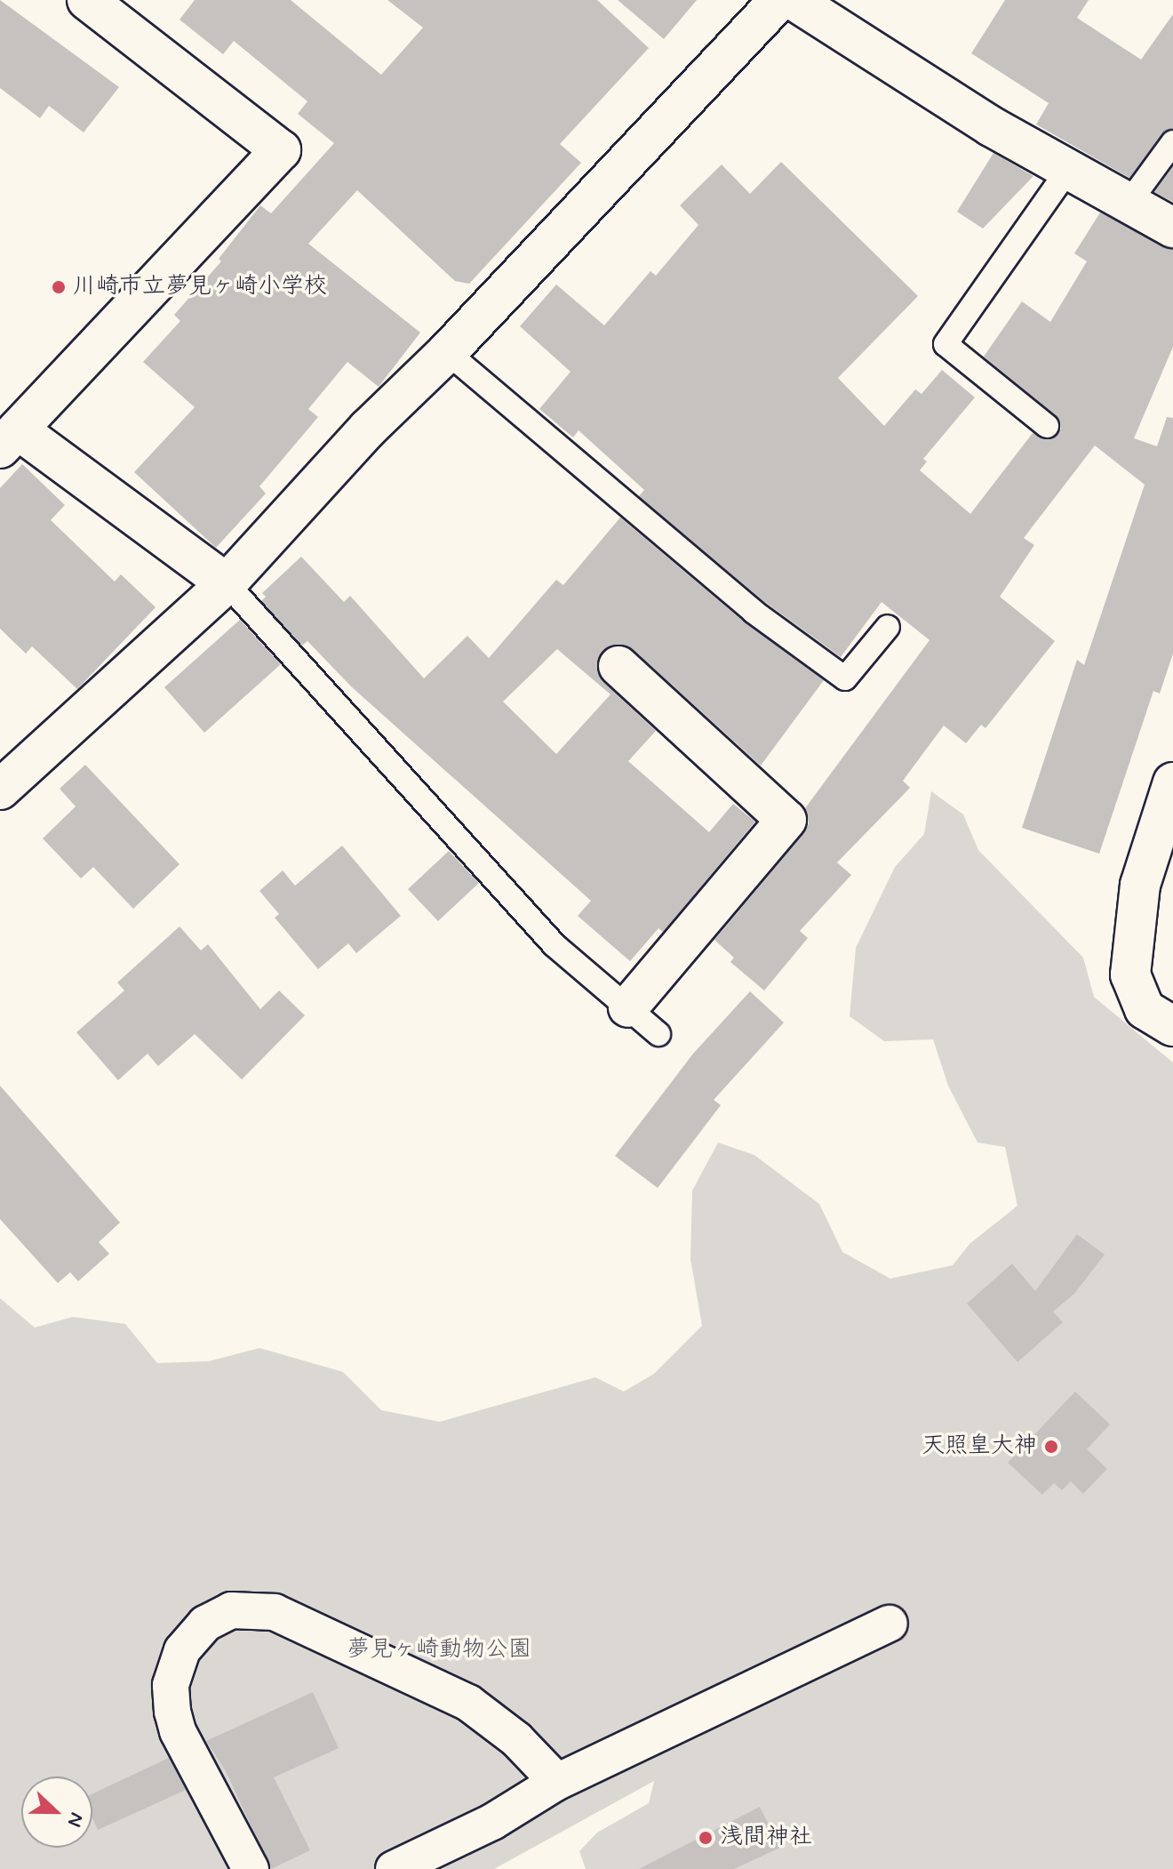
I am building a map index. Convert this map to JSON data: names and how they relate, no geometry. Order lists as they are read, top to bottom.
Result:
{
  "parks": ["夢見ヶ崎動物公園"],
  "places": ["川崎市立夢見ヶ崎小学校", "天照皇大神", "浅間神社"],
  "north": "right"
}
